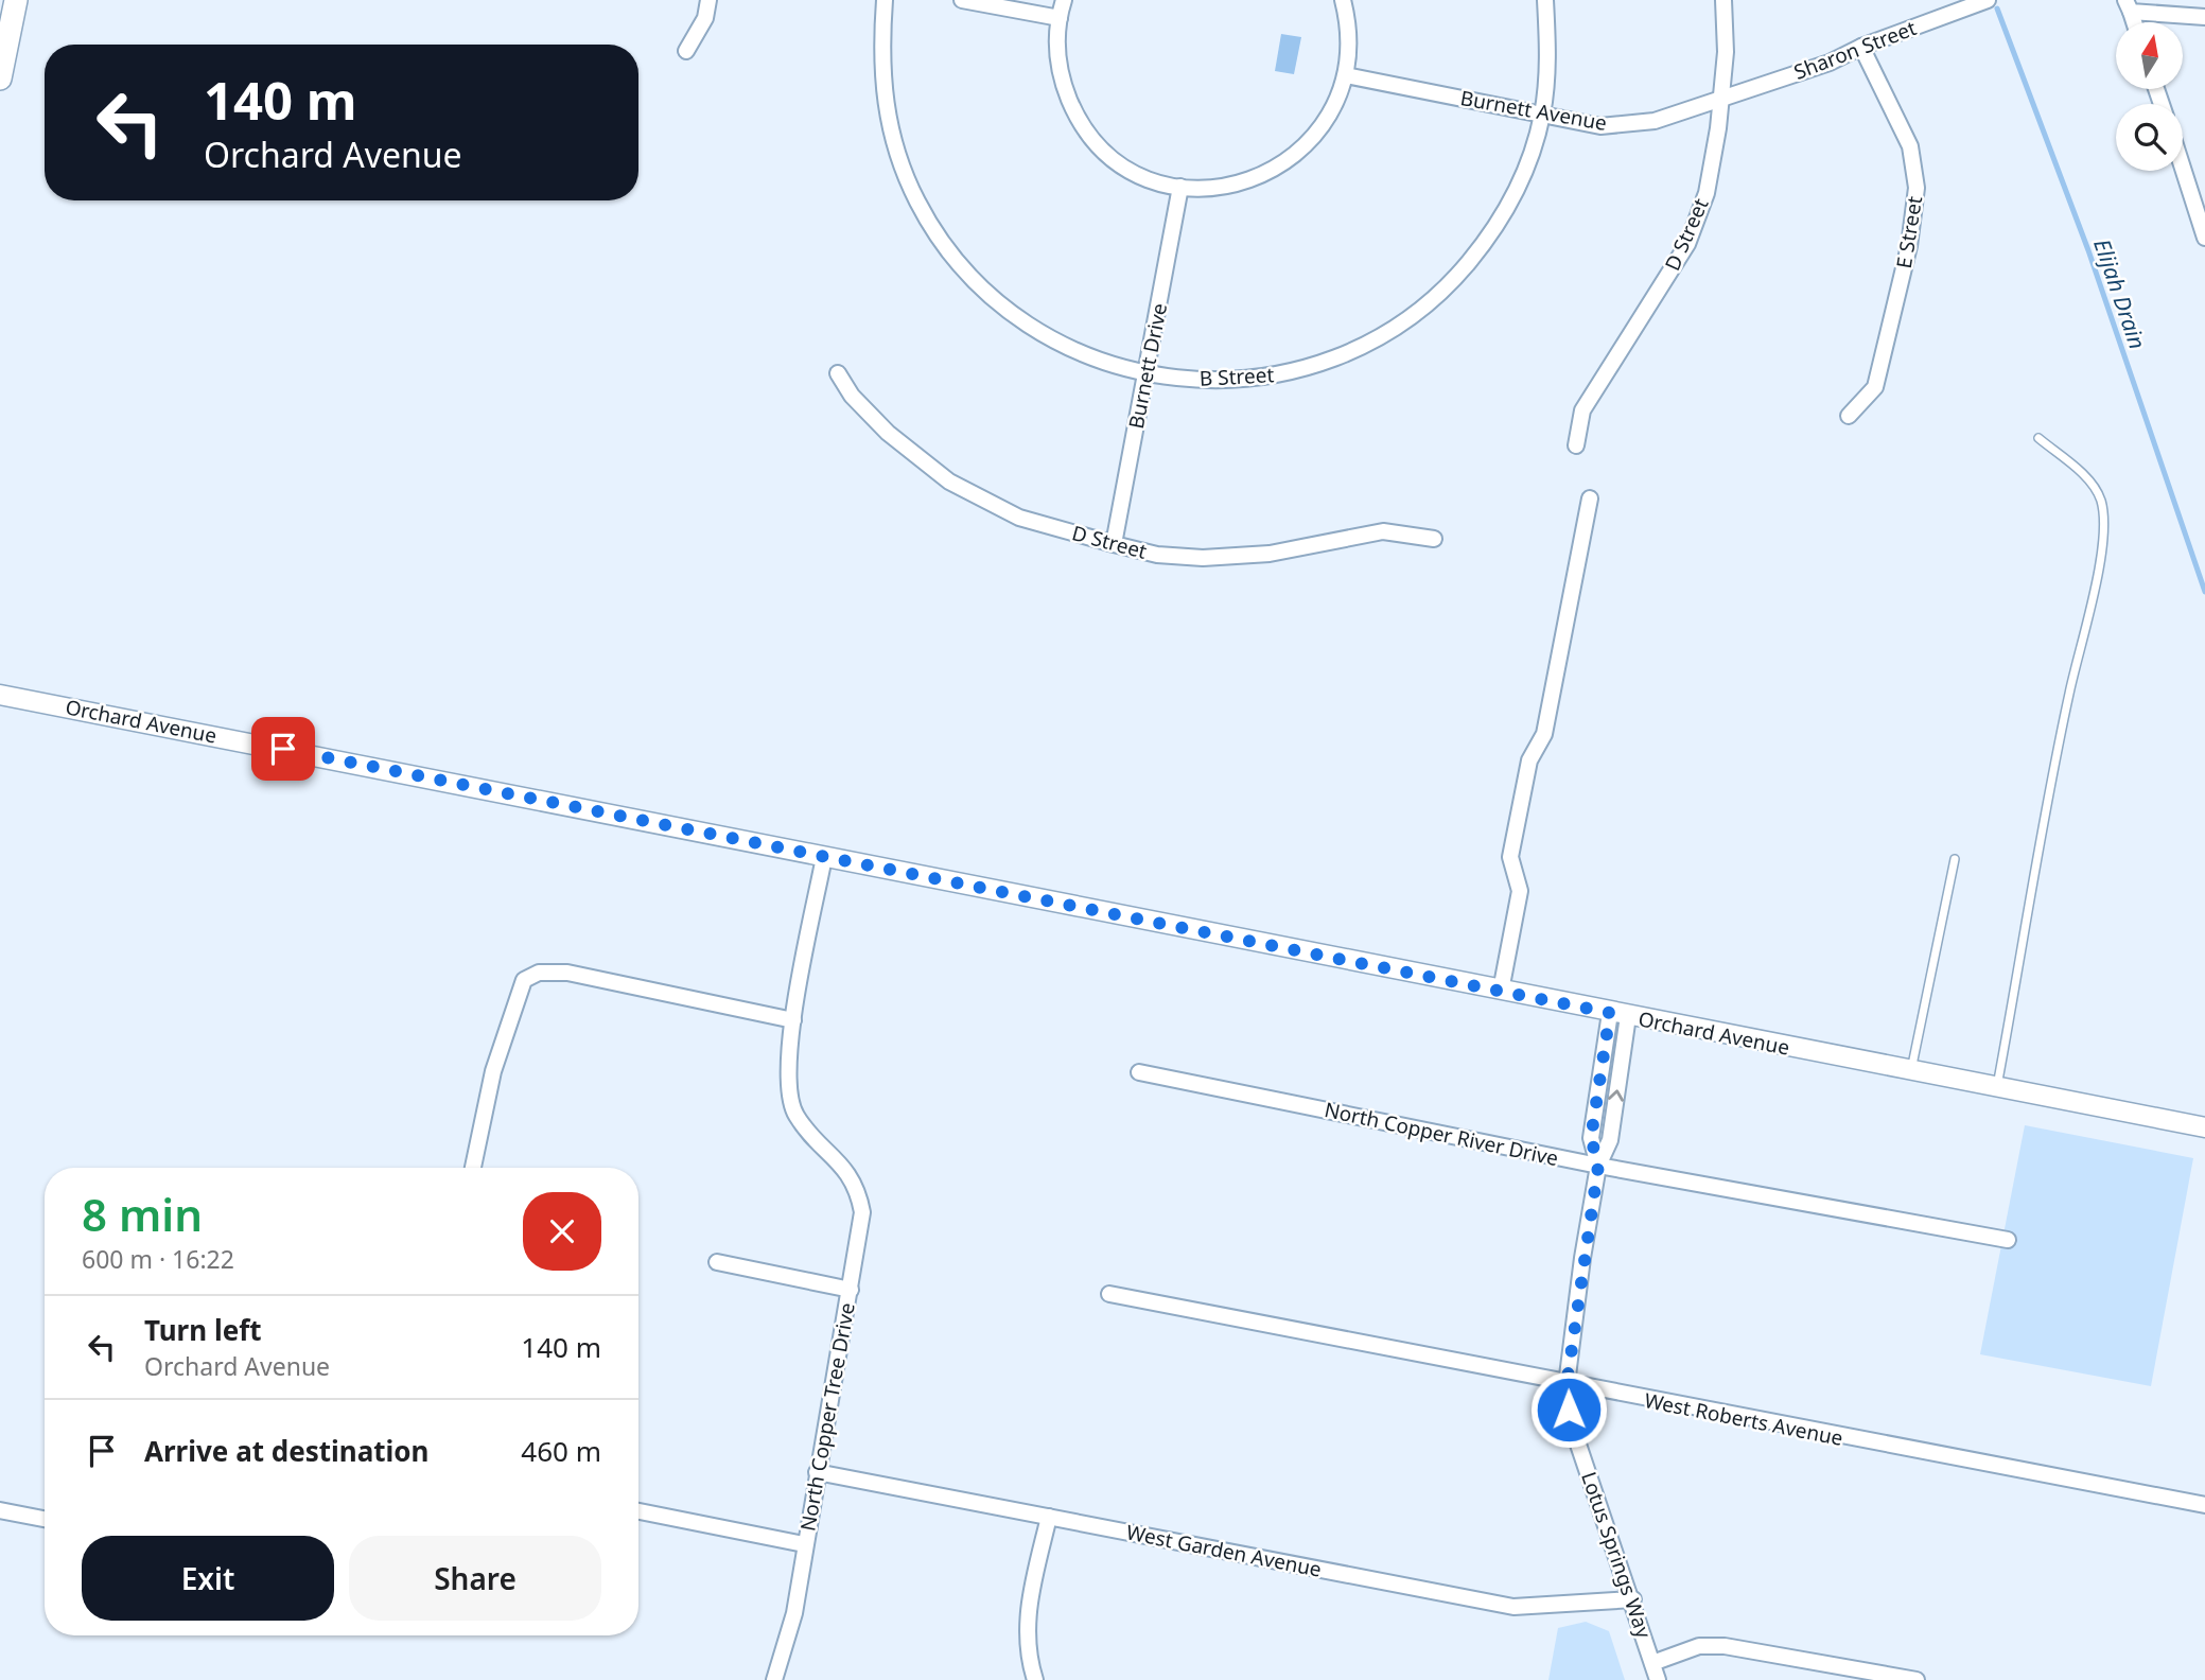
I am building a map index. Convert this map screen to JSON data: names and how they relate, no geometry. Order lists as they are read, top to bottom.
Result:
{
  "streets": {
    "street": [
      "Sharon Street",
      "Burnett Avenue",
      "E Street",
      "D Street",
      "Burnett Drive",
      "B Street",
      "Orchard Avenue",
      "North Copper River Drive",
      "North Copper Tree Drive",
      "West Roberts Avenue",
      "West Garden Avenue",
      "Lotus Springs Way"
    ]
  },
  "crossings": [
    ["Sharon Street", "Burnett Avenue"],
    ["Sharon Street", "E Street"],
    ["Sharon Street", "D Street"],
    ["Burnett Avenue", "D Street"],
    ["Burnett Avenue", "B Street"],
    ["D Street", "Burnett Drive"],
    ["Burnett Drive", "B Street"],
    ["Orchard Avenue", "North Copper Tree Drive"],
    ["Orchard Avenue", "Lotus Springs Way"],
    ["North Copper River Drive", "Lotus Springs Way"],
    ["North Copper Tree Drive", "West Garden Avenue"],
    ["West Roberts Avenue", "Lotus Springs Way"],
    ["West Garden Avenue", "Lotus Springs Way"]
  ],
  "water": ["Elijah Drain"],
  "north": "top",
  "page": {
    "turn": ["140 m", "Orchard Avenue"],
    "heading": ["8 min", "600 m · 16:22"],
    "list": [
      {
        "name": "Turn left",
        "note": "Orchard Avenue",
        "value": "140 m"
      },
      {
        "name": "Arrive at destination",
        "value": "460 m"
      }
    ],
    "buttons": ["Exit", "Share"]
  }
}
